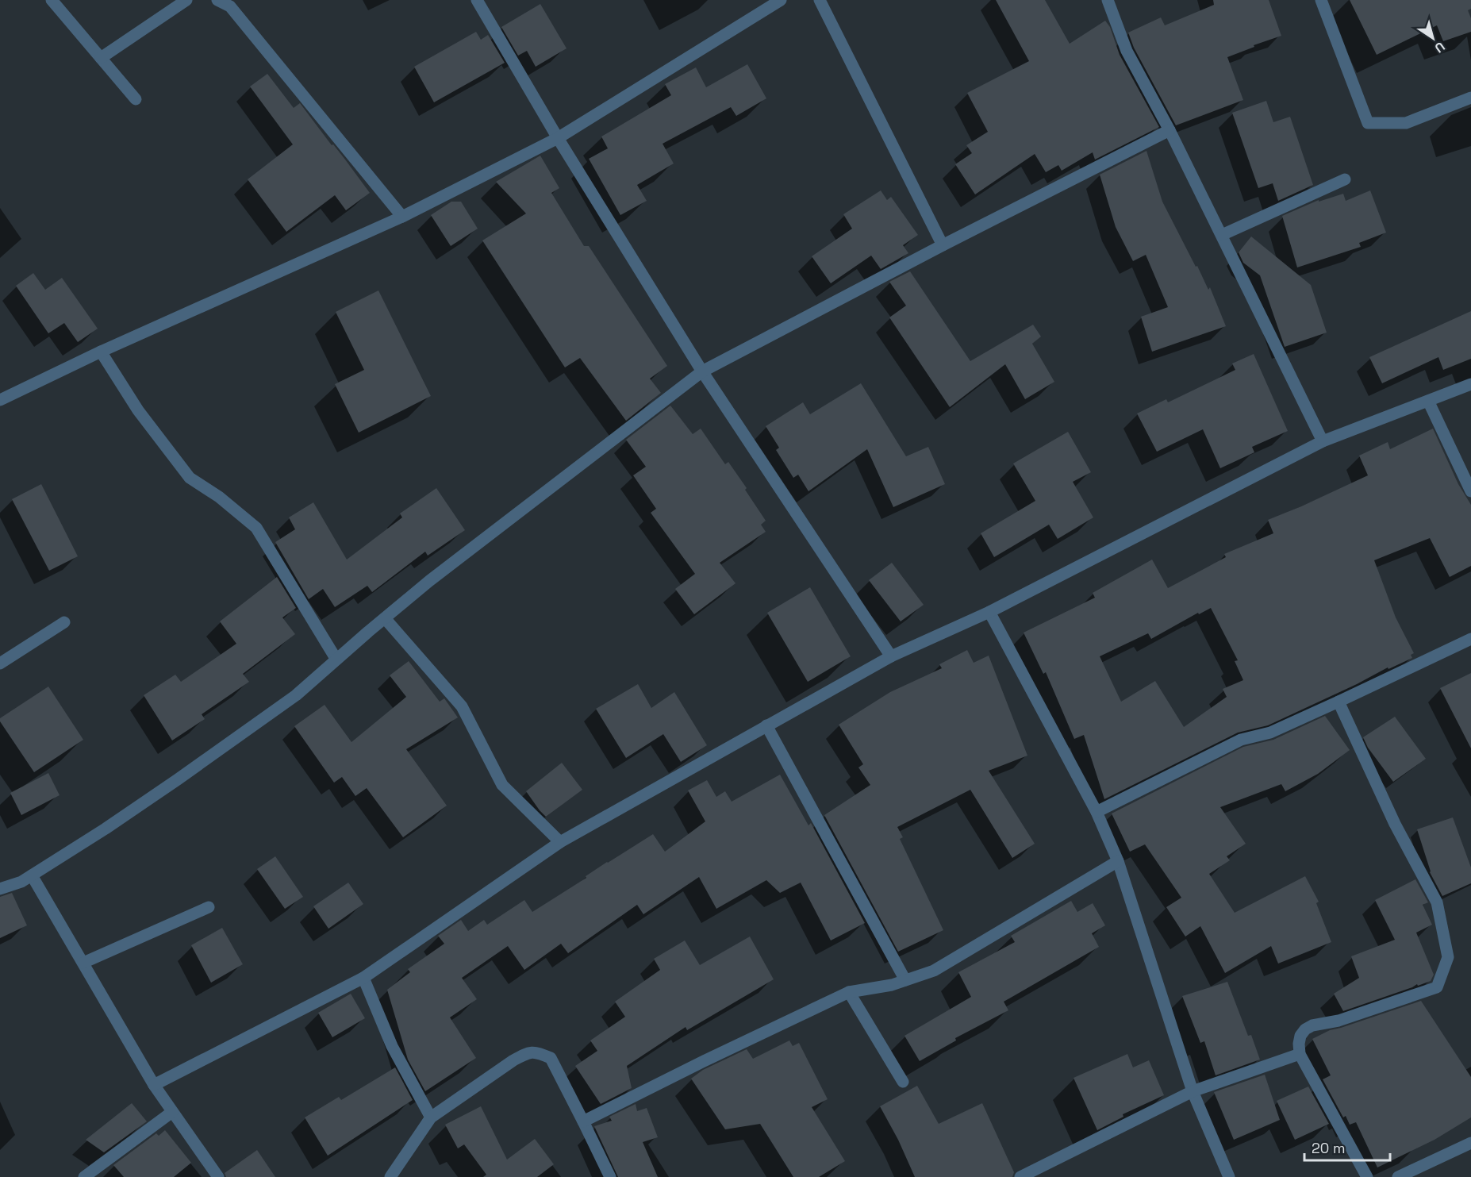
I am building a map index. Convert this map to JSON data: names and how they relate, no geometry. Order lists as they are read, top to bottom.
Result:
{
  "scale_bar": "20 m",
  "north": "bottom right"
}
